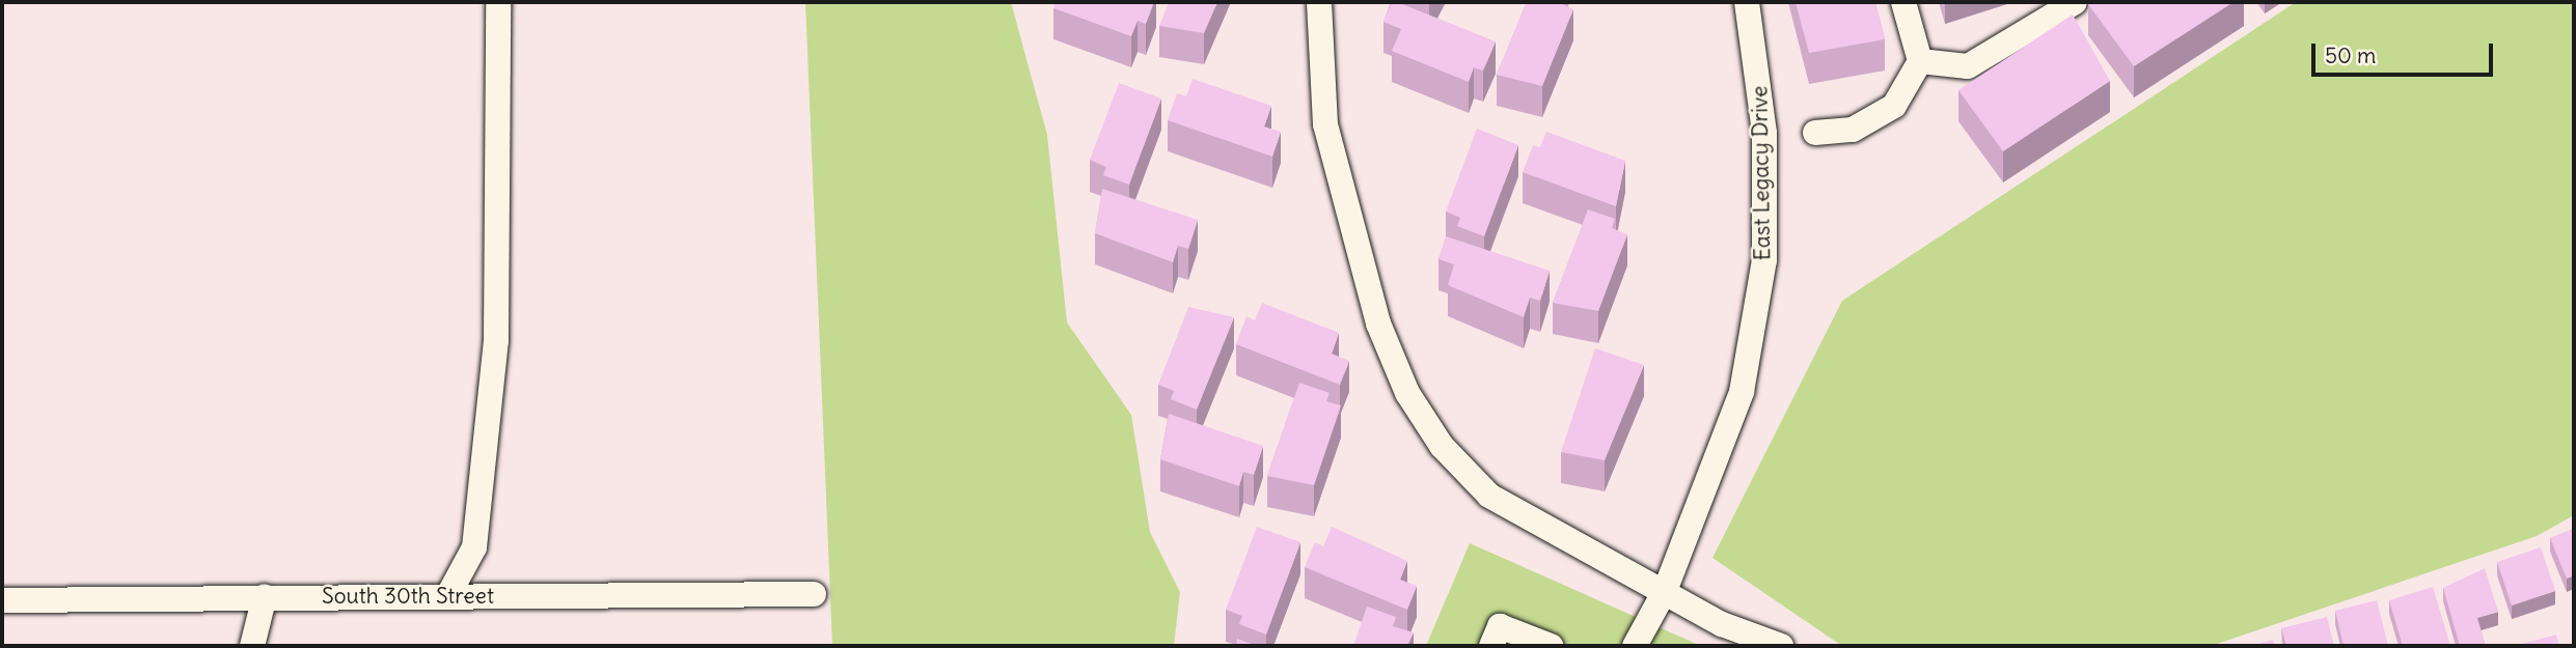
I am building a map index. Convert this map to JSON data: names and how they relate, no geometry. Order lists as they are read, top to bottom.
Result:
{
  "streets": {
    "street": ["East Legacy Drive", "South 30th Street"]
  },
  "scale_bar": "50 m"
}
